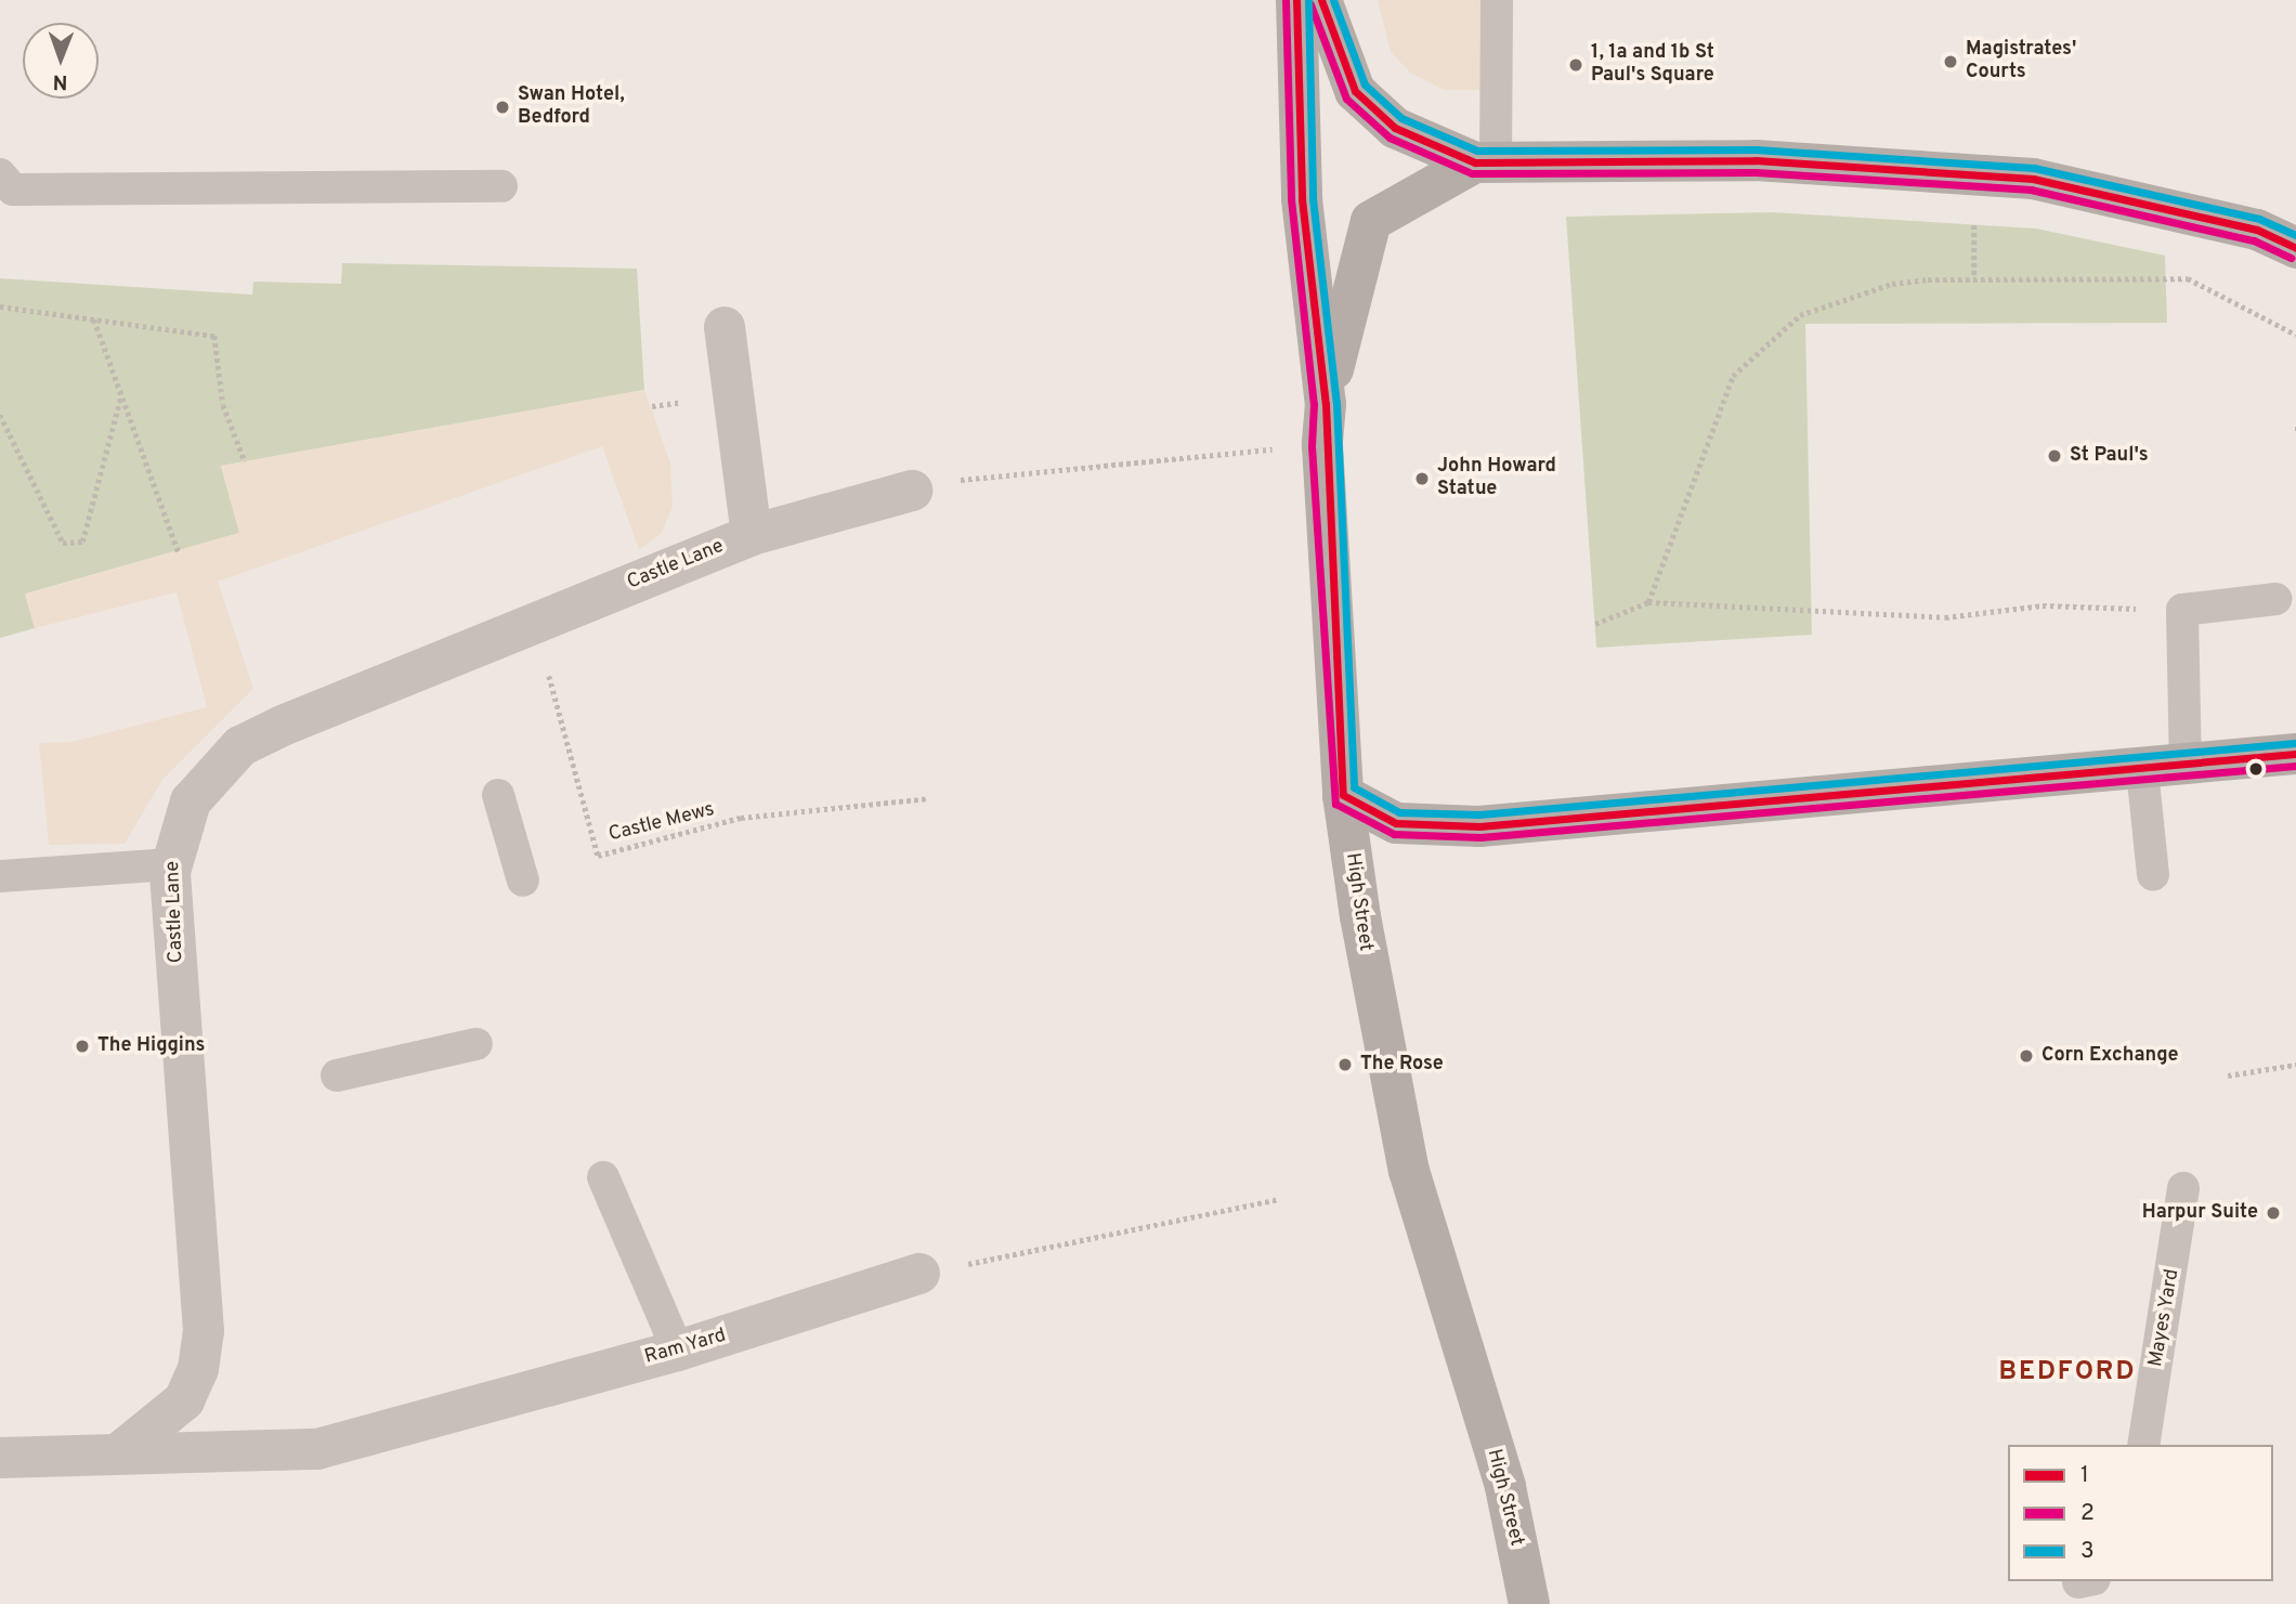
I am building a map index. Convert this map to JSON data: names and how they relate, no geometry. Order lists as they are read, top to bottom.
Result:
{
  "streets": {
    "main road": ["High Street"],
    "street": ["Castle Lane", "Ram Yard"],
    "lane": ["Mayes Yard"],
    "path": ["Castle Mews"]
  },
  "crossings": [
    ["Castle Lane", "Castle Mews"],
    ["Castle Lane", "Ram Yard"]
  ],
  "districts": ["BEDFORD"],
  "places": [
    "Magistrates' Courts",
    "1, 1a and 1b St Paul's Square",
    "Swan Hotel, Bedford",
    "St Paul's",
    "John Howard Statue",
    "The Higgins",
    "Corn Exchange",
    "The Rose",
    "Harpur Suite"
  ],
  "lines": ["transit line 1", "transit line 2", "transit line 3"],
  "legend": ["1", "2", "3"],
  "north": "bottom"
}
